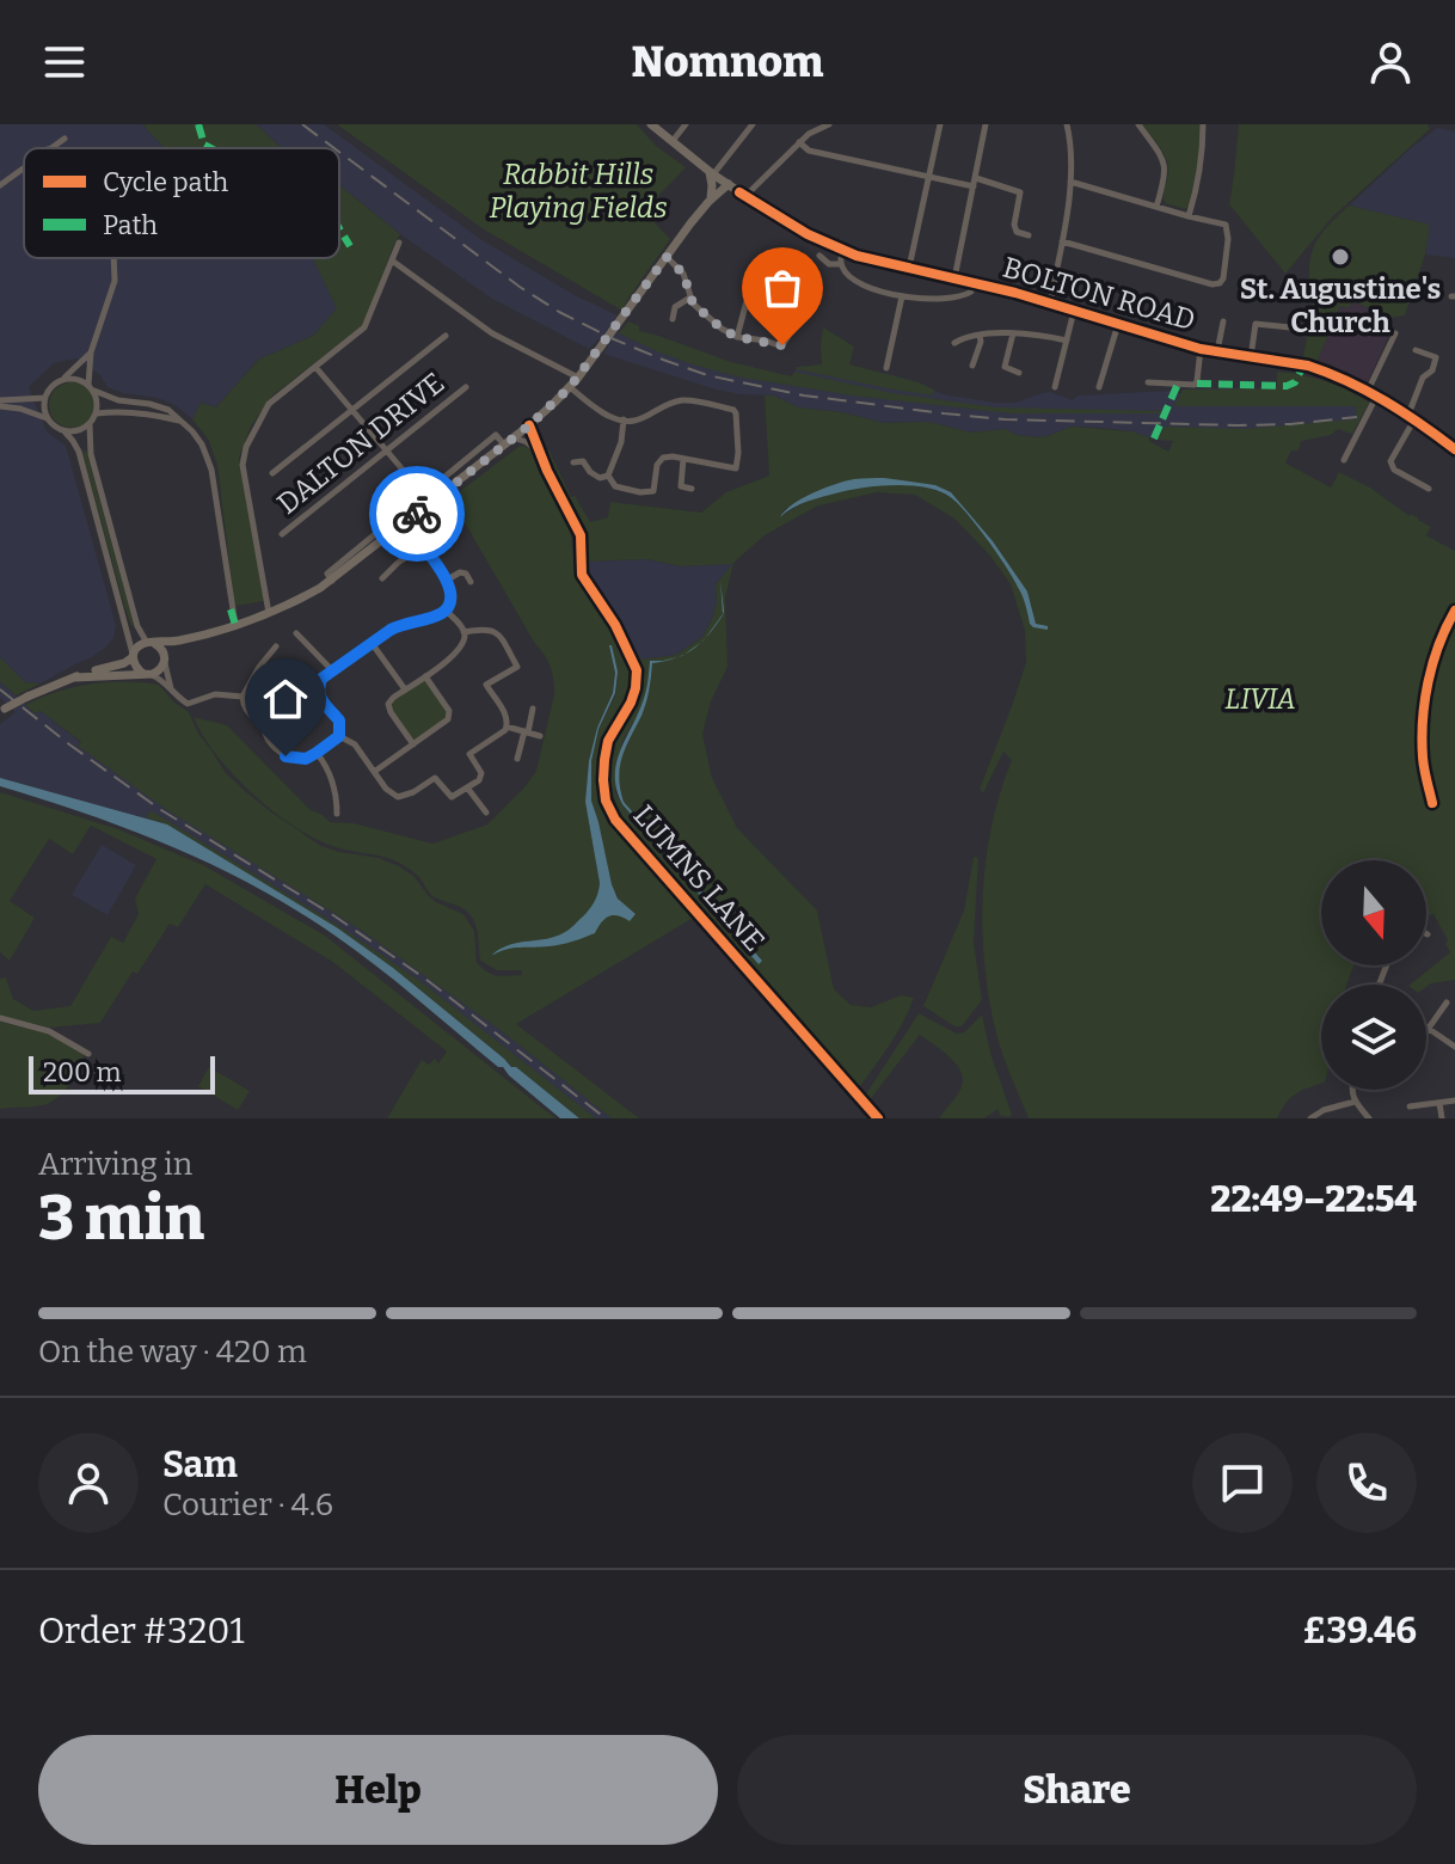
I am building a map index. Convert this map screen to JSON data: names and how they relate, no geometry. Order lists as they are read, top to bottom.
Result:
{
  "streets": {
    "main road": ["BOLTON ROAD"],
    "street": ["DALTON DRIVE", "LUMNS LANE"]
  },
  "parks": ["Rabbit Hills Playing Fields", "LIVIA"],
  "places": ["St. Augustine's Church"],
  "legend": ["Cycle path", "Path"],
  "scale_bar": "200 m",
  "north": "bottom",
  "page": {
    "header": "Nomnom",
    "scale": "200 m",
    "heading": ["3 min", "Arriving in", "22:49–22:54"],
    "panel": [
      "Sam",
      "Courier · 4.6",
      "Order #3201",
      "£39.46"
    ],
    "bar": "On the way · 420 m",
    "buttons": ["Help", "Share"]
  }
}
